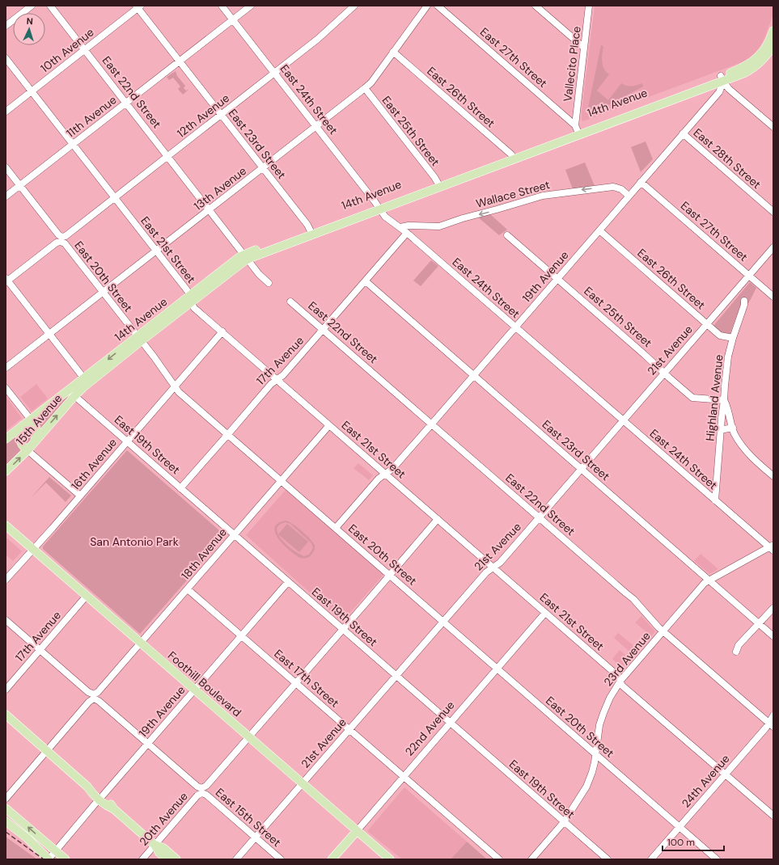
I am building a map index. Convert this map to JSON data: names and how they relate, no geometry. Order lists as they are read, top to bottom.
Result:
{
  "streets": {
    "main road": [
      "14th Avenue",
      "15th Avenue",
      "Foothill Boulevard",
      "22nd Avenue"
    ],
    "street": [
      "10th Avenue",
      "East 27th Street",
      "Vallecito Place",
      "East 22nd Street",
      "East 26th Street",
      "East 24th Street",
      "12th Avenue",
      "11th Avenue",
      "East 25th Street",
      "East 23rd Street",
      "East 28th Street",
      "13th Avenue",
      "Wallace Street",
      "East 21st Street",
      "East 20th Street",
      "19th Avenue",
      "21st Avenue",
      "17th Avenue",
      "Highland Avenue",
      "East 19th Street",
      "16th Avenue",
      "18th Avenue",
      "23rd Avenue",
      "East 17th Street",
      "24th Avenue",
      "East 15th Street",
      "20th Avenue"
    ]
  },
  "crossings": [
    ["10th Avenue", "East 22nd Street"],
    ["10th Avenue", "East 23rd Street"],
    ["10th Avenue", "East 21st Street"],
    ["East 27th Street", "Vallecito Place"],
    ["East 27th Street", "14th Avenue"],
    ["East 27th Street", "19th Avenue"],
    ["East 27th Street", "21st Avenue"],
    ["Vallecito Place", "14th Avenue"],
    ["East 22nd Street", "14th Avenue"],
    ["East 22nd Street", "12th Avenue"],
    ["East 22nd Street", "11th Avenue"],
    ["East 22nd Street", "13th Avenue"],
    ["East 22nd Street", "19th Avenue"],
    ["East 22nd Street", "21st Avenue"],
    ["East 22nd Street", "17th Avenue"],
    ["East 22nd Street", "23rd Avenue"],
    ["East 22nd Street", "24th Avenue"],
    ["East 26th Street", "14th Avenue"],
    ["East 26th Street", "13th Avenue"],
    ["East 26th Street", "19th Avenue"],
    ["East 26th Street", "21st Avenue"],
    ["East 26th Street", "Highland Avenue"],
    ["East 24th Street", "14th Avenue"],
    ["East 24th Street", "12th Avenue"],
    ["East 24th Street", "11th Avenue"],
    ["East 24th Street", "13th Avenue"],
    ["East 24th Street", "Wallace Street"],
    ["East 24th Street", "19th Avenue"],
    ["East 24th Street", "21st Avenue"],
    ["East 24th Street", "17th Avenue"],
    ["East 24th Street", "Highland Avenue"],
    ["East 24th Street", "23rd Avenue"],
    ["14th Avenue", "East 25th Street"],
    ["14th Avenue", "East 23rd Street"],
    ["14th Avenue", "East 21st Street"],
    ["14th Avenue", "East 20th Street"],
    ["14th Avenue", "19th Avenue"],
    ["14th Avenue", "15th Avenue"],
    ["14th Avenue", "East 19th Street"],
    ["12th Avenue", "East 23rd Street"],
    ["12th Avenue", "East 21st Street"],
    ["12th Avenue", "East 20th Street"],
    ["11th Avenue", "East 23rd Street"],
    ["11th Avenue", "East 21st Street"],
    ["11th Avenue", "East 20th Street"],
    ["East 25th Street", "13th Avenue"],
    ["East 25th Street", "19th Avenue"],
    ["East 25th Street", "21st Avenue"],
    ["East 25th Street", "Highland Avenue"],
    ["East 23rd Street", "13th Avenue"],
    ["East 23rd Street", "19th Avenue"],
    ["East 23rd Street", "21st Avenue"],
    ["East 23rd Street", "17th Avenue"],
    ["East 23rd Street", "23rd Avenue"],
    ["East 28th Street", "19th Avenue"],
    ["13th Avenue", "East 21st Street"],
    ["13th Avenue", "East 20th Street"],
    ["Wallace Street", "19th Avenue"],
    ["East 21st Street", "19th Avenue"],
    ["East 21st Street", "21st Avenue"],
    ["East 21st Street", "17th Avenue"],
    ["East 21st Street", "16th Avenue"],
    ["East 21st Street", "18th Avenue"],
    ["East 21st Street", "23rd Avenue"],
    ["East 21st Street", "22nd Avenue"],
    ["East 21st Street", "24th Avenue"],
    ["East 21st Street", "20th Avenue"],
    ["East 20th Street", "19th Avenue"],
    ["East 20th Street", "21st Avenue"],
    ["East 20th Street", "17th Avenue"],
    ["East 20th Street", "16th Avenue"],
    ["East 20th Street", "18th Avenue"],
    ["East 20th Street", "23rd Avenue"],
    ["East 20th Street", "22nd Avenue"],
    ["East 20th Street", "24th Avenue"],
    ["East 20th Street", "20th Avenue"],
    ["19th Avenue", "East 19th Street"],
    ["19th Avenue", "East 17th Street"],
    ["19th Avenue", "Foothill Boulevard"],
    ["19th Avenue", "East 15th Street"],
    ["21st Avenue", "East 19th Street"],
    ["21st Avenue", "East 17th Street"],
    ["21st Avenue", "Foothill Boulevard"],
    ["21st Avenue", "East 15th Street"],
    ["17th Avenue", "East 19th Street"],
    ["17th Avenue", "Foothill Boulevard"],
    ["17th Avenue", "East 15th Street"],
    ["15th Avenue", "East 19th Street"],
    ["East 19th Street", "16th Avenue"],
    ["East 19th Street", "18th Avenue"],
    ["East 19th Street", "23rd Avenue"],
    ["East 19th Street", "22nd Avenue"],
    ["East 19th Street", "20th Avenue"],
    ["16th Avenue", "Foothill Boulevard"],
    ["18th Avenue", "East 17th Street"],
    ["18th Avenue", "Foothill Boulevard"],
    ["18th Avenue", "East 15th Street"],
    ["East 17th Street", "22nd Avenue"],
    ["East 17th Street", "20th Avenue"],
    ["Foothill Boulevard", "22nd Avenue"],
    ["Foothill Boulevard", "20th Avenue"],
    ["East 15th Street", "20th Avenue"]
  ],
  "one_way": ["Wallace Street", "15th Avenue"],
  "parks": ["San Antonio Park"],
  "scale_bar": "100 m",
  "north": "top"
}
